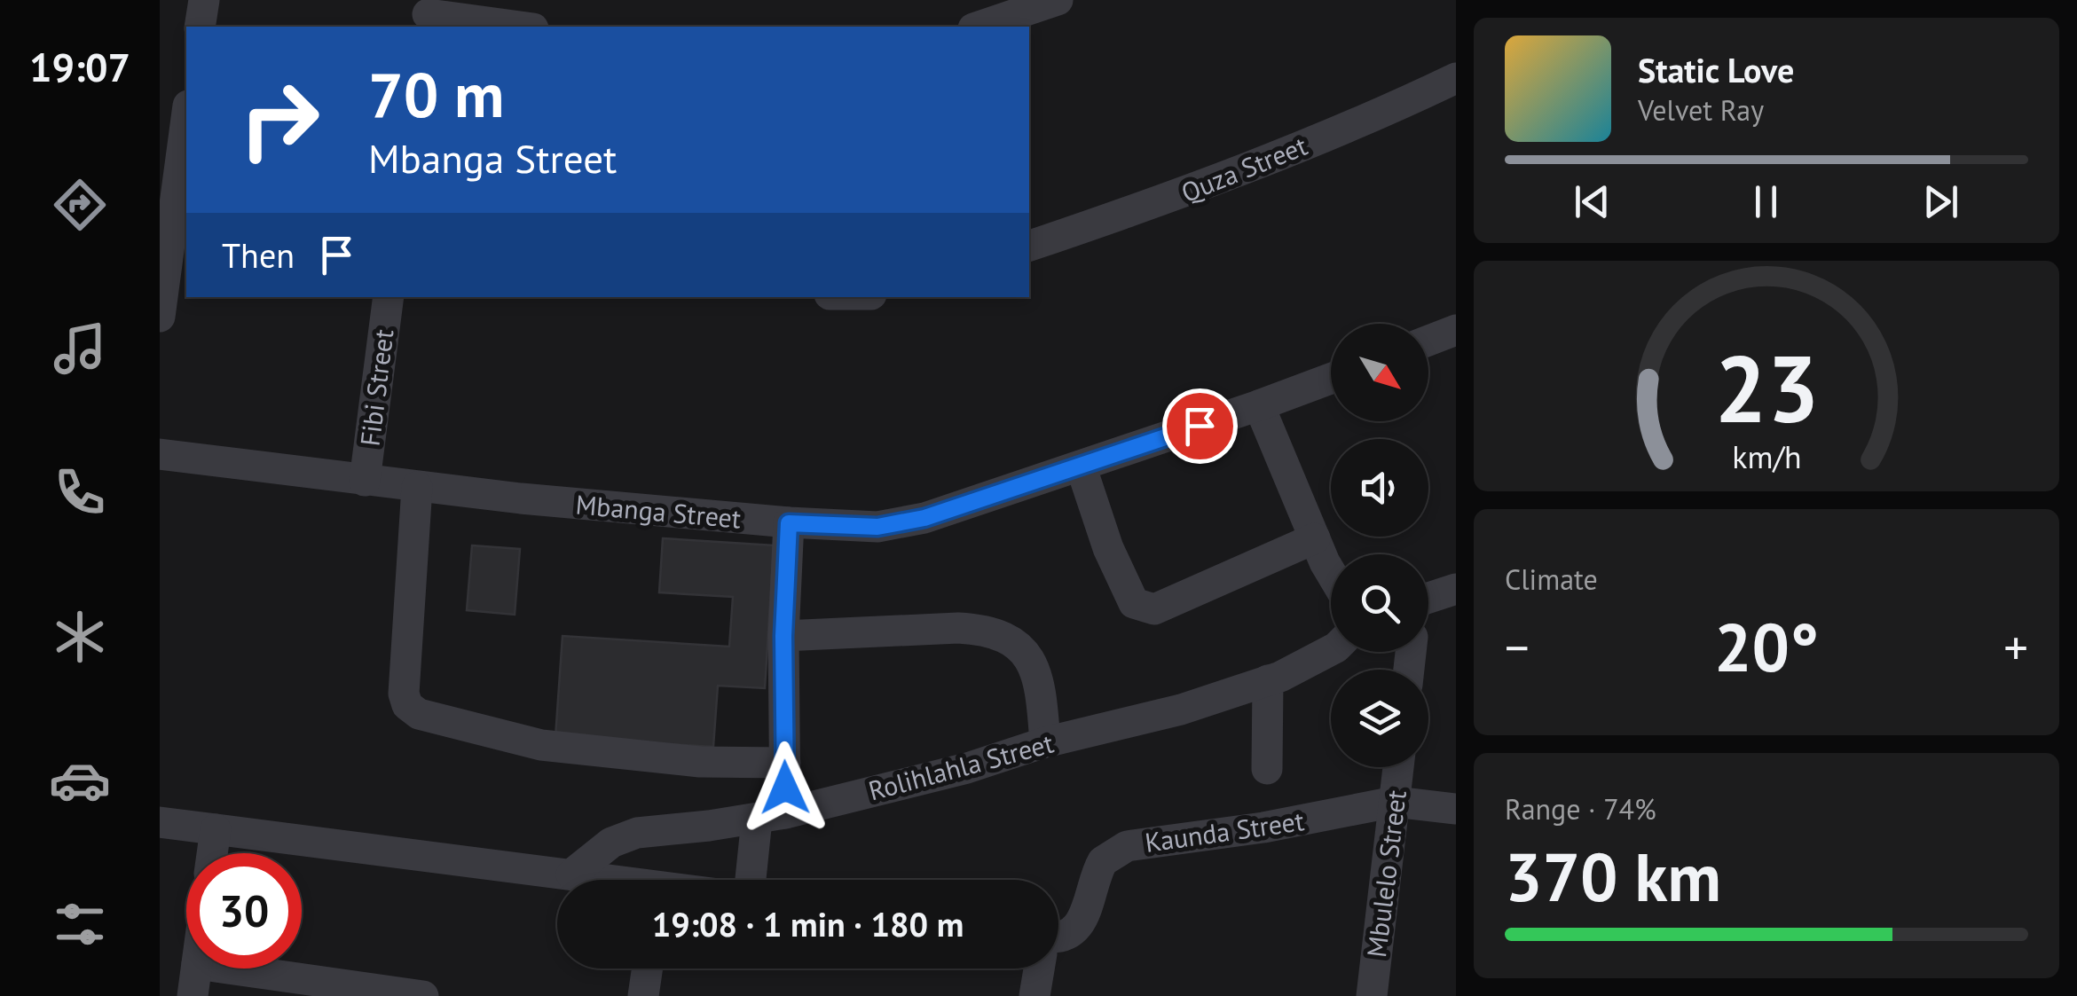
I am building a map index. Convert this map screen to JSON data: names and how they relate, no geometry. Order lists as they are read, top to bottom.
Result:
{
  "streets": {
    "street": [
      "Quza Street",
      "Fibi Street",
      "Mbanga Street",
      "Rolihlahla Street",
      "Kaunda Street",
      "Mbulelo Street"
    ]
  },
  "crossings": [
    ["Fibi Street", "Mbanga Street"],
    ["Kaunda Street", "Mbulelo Street"]
  ],
  "north": "bottom right",
  "page": {
    "tabs": "19:07",
    "turn": ["70 m", "Mbanga Street"],
    "song": ["Static Love", "Velvet Ray"],
    "then": "Then",
    "tile": [
      "Climate",
      ["Range · 74%", "370 km"]
    ],
    "heat": ["−", "20°", "+"],
    "limit": "30",
    "trip": "19:08 · 1 min · 180 m",
    "gauge": ["23", "km/h"]
  }
}
